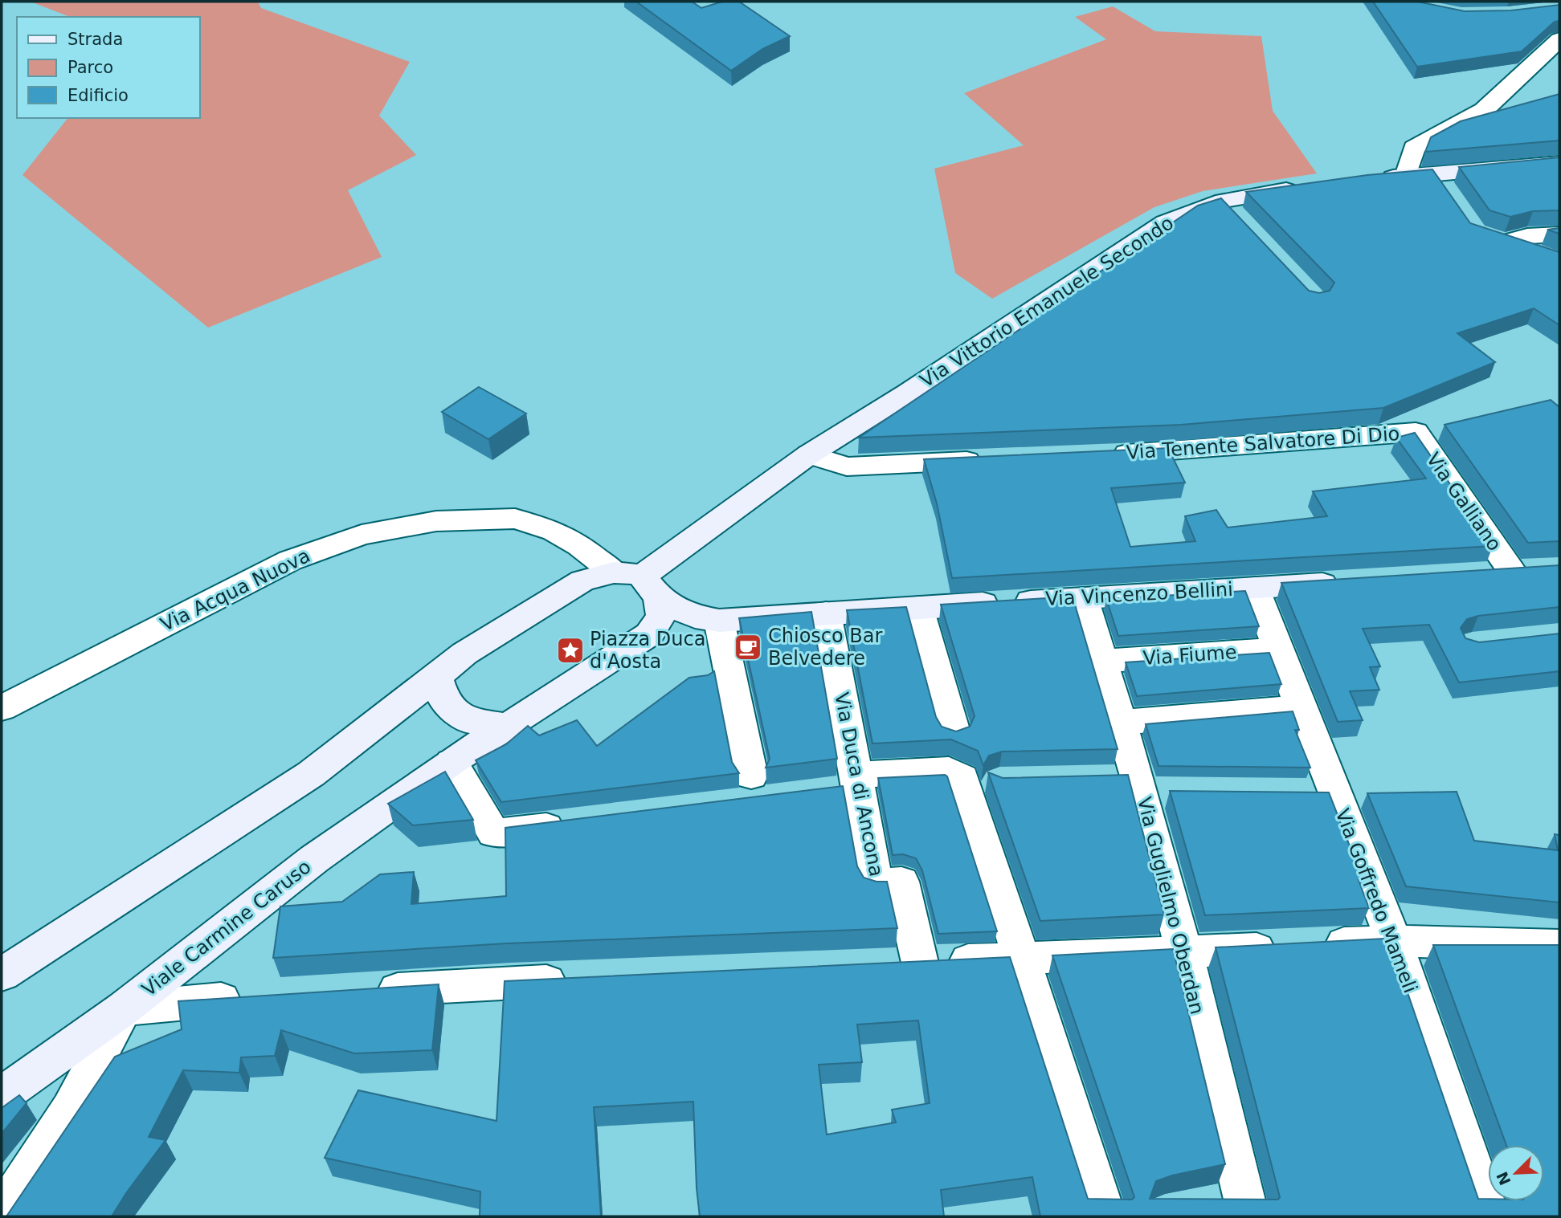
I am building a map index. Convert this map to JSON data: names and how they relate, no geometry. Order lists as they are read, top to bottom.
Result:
{
  "streets": {
    "street": [
      "Via Vittorio Emanuele Secondo",
      "Via Tenente Salvatore Di Dio",
      "Via Galliano",
      "Via Acqua Nuova",
      "Via Vincenzo Bellini",
      "Via Fiume",
      "Via Duca di Ancona",
      "Via Goffredo Mameli",
      "Via Guglielmo Oberdan",
      "Viale Carmine Caruso"
    ]
  },
  "crossings": [
    ["Via Vittorio Emanuele Secondo", "Via Acqua Nuova"],
    ["Via Vittorio Emanuele Secondo", "Via Vincenzo Bellini"],
    ["Via Vittorio Emanuele Secondo", "Viale Carmine Caruso"],
    ["Via Tenente Salvatore Di Dio", "Via Galliano"],
    ["Via Acqua Nuova", "Via Vincenzo Bellini"],
    ["Via Acqua Nuova", "Viale Carmine Caruso"],
    ["Via Vincenzo Bellini", "Via Duca di Ancona"],
    ["Via Vincenzo Bellini", "Via Goffredo Mameli"],
    ["Via Vincenzo Bellini", "Via Guglielmo Oberdan"],
    ["Via Vincenzo Bellini", "Viale Carmine Caruso"],
    ["Via Fiume", "Via Goffredo Mameli"],
    ["Via Fiume", "Via Guglielmo Oberdan"]
  ],
  "places": {
    "cafe": ["Chiosco Bar Belvedere"],
    "place": ["Piazza Duca d'Aosta"]
  },
  "legend": ["Strada", "Parco", "Edificio"],
  "north": "bottom left"
}
